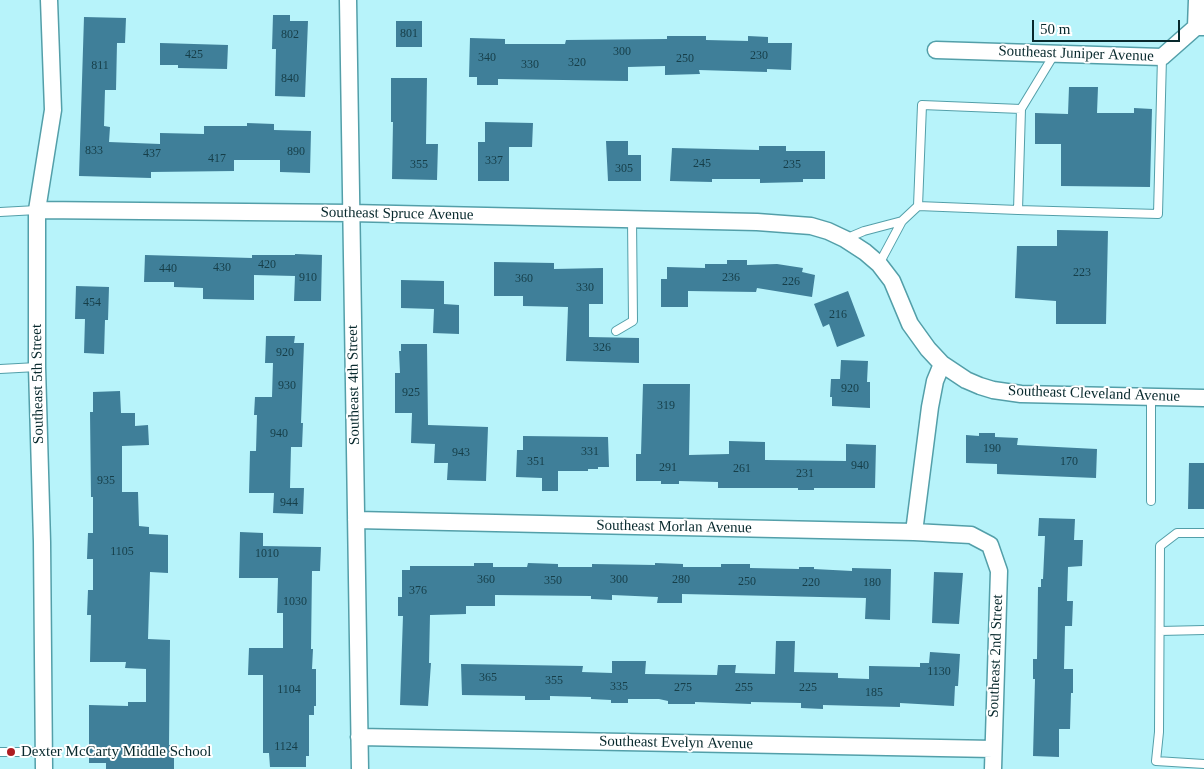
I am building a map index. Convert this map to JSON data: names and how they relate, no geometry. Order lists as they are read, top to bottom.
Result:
{
  "streets": {
    "street": [
      "Southeast Juniper Avenue",
      "Southeast Spruce Avenue",
      "Southeast 5th Street",
      "Southeast 4th Street",
      "Southeast Cleveland Avenue",
      "Southeast Morlan Avenue",
      "Southeast 2nd Street",
      "Southeast Evelyn Avenue"
    ]
  },
  "crossings": [
    ["Southeast Spruce Avenue", "Southeast 5th Street"],
    ["Southeast Spruce Avenue", "Southeast 4th Street"],
    ["Southeast Spruce Avenue", "Southeast Cleveland Avenue"],
    ["Southeast 4th Street", "Southeast Morlan Avenue"],
    ["Southeast 4th Street", "Southeast Evelyn Avenue"],
    ["Southeast Morlan Avenue", "Southeast 2nd Street"],
    ["Southeast 2nd Street", "Southeast Evelyn Avenue"]
  ],
  "places": ["Dexter McCarty Middle School"],
  "house_numbers": [
    "801",
    "802",
    "300",
    "425",
    "230",
    "340",
    "250",
    "320",
    "330",
    "811",
    "840",
    "833",
    "890",
    "437",
    "417",
    "337",
    "245",
    "355",
    "235",
    "305",
    "420",
    "430",
    "440",
    "223",
    "910",
    "236",
    "360",
    "226",
    "330",
    "454",
    "216",
    "326",
    "920",
    "930",
    "920",
    "925",
    "319",
    "940",
    "190",
    "331",
    "943",
    "351",
    "170",
    "940",
    "291",
    "261",
    "231",
    "935",
    "944",
    "1105",
    "1010",
    "360",
    "300",
    "280",
    "350",
    "250",
    "220",
    "180",
    "376",
    "1030",
    "1130",
    "365",
    "355",
    "335",
    "275",
    "255",
    "225",
    "1104",
    "185",
    "1124"
  ],
  "scale_bar": "50 m"
}
